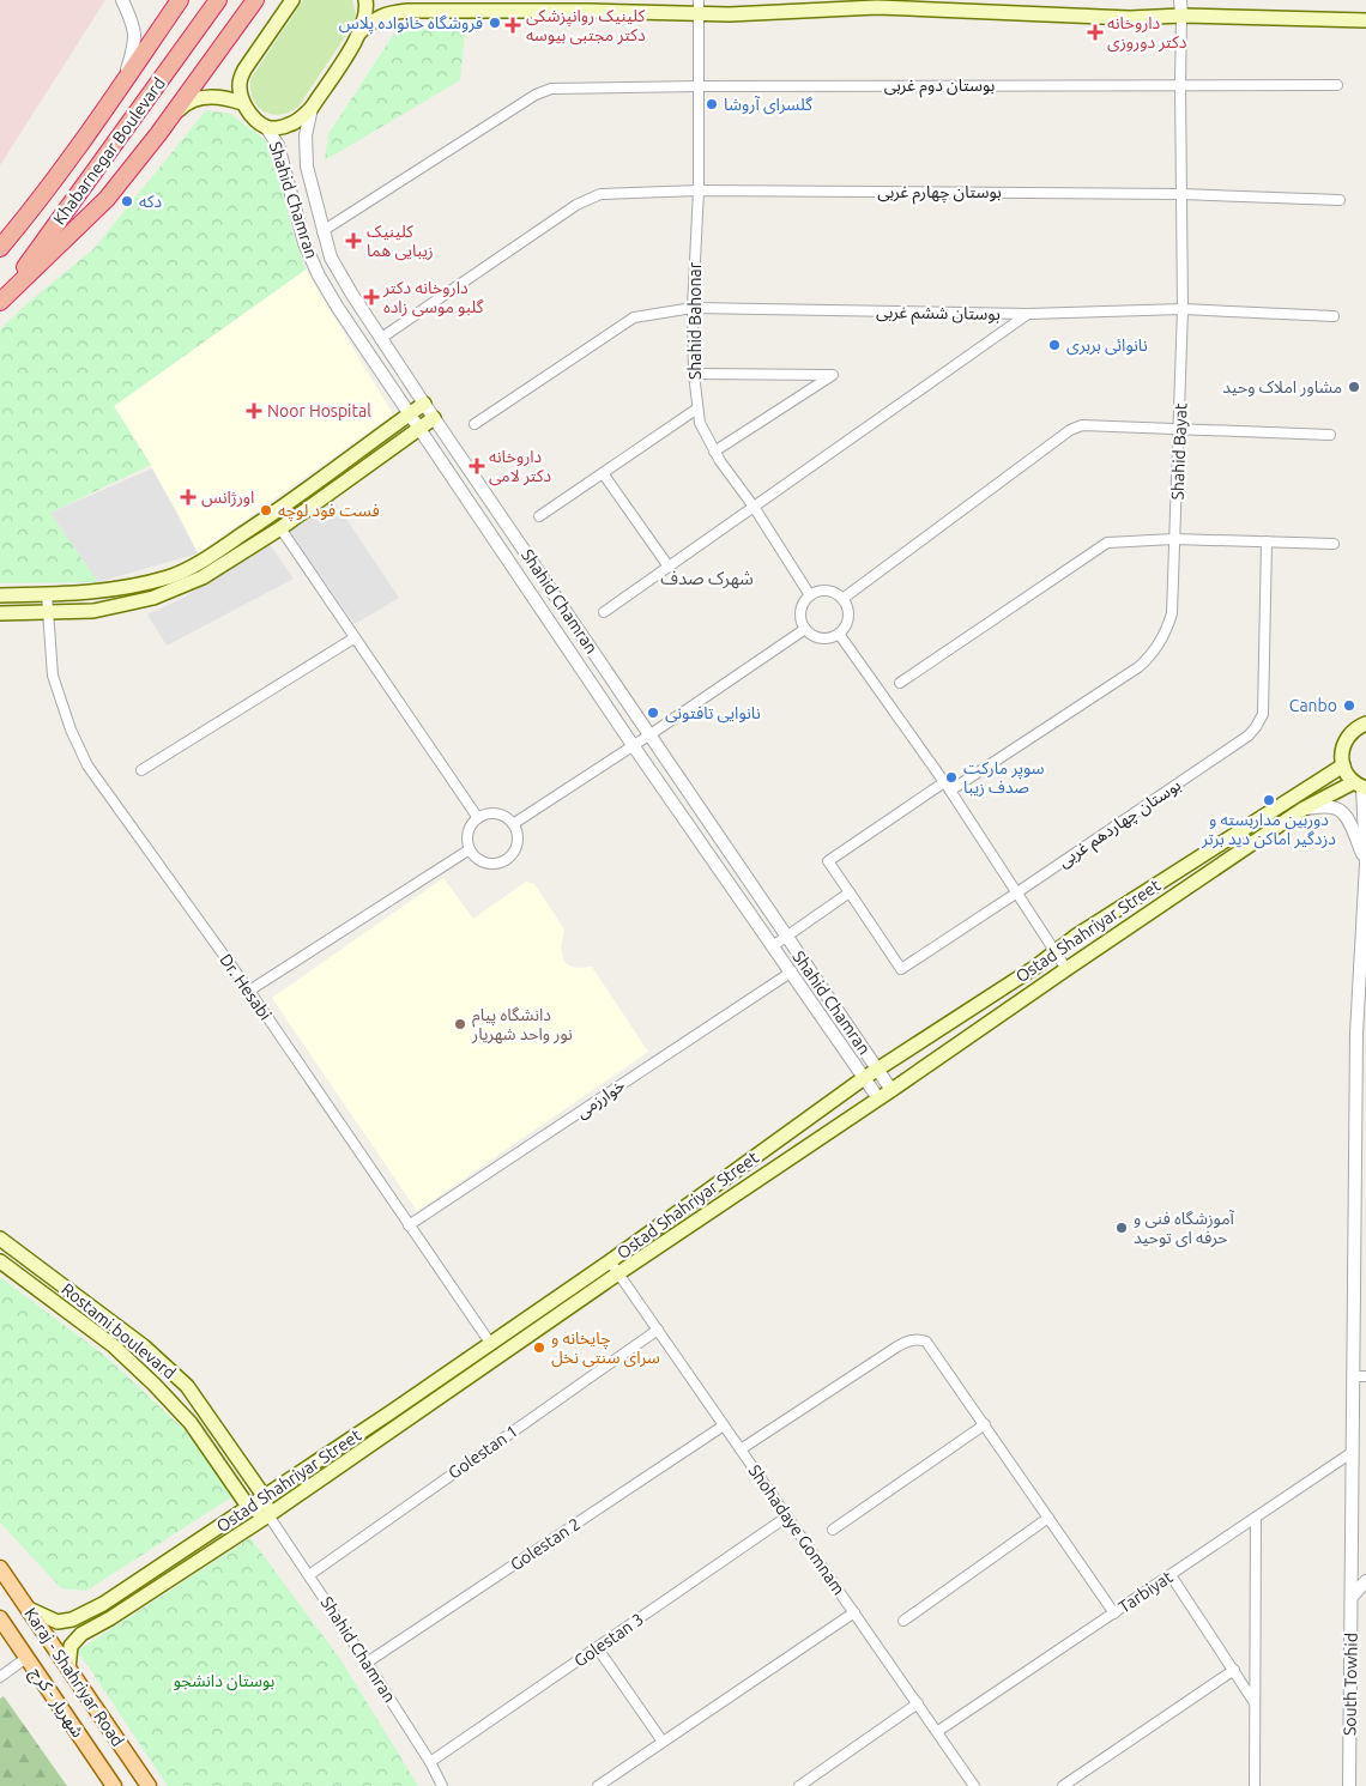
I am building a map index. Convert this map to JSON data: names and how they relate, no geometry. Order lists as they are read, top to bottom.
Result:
{
  "streets": {
    "highway": ["Khabarnegar Boulevard"],
    "main road": [
      "Ostad Shahriyar Street",
      "Rostami boulevard",
      "Karaj - Shahriyar Road",
      "شهریار - کرج"
    ],
    "street": [
      "بوستان دوم غربی",
      "بوستان چهارم غربی",
      "Shahid Chamran",
      "بوستان ششم غربی",
      "Shahid Bahonar",
      "Shahid Bayat",
      "بوستان چهاردهم غربی",
      "Dr. Hesabi",
      "خوارزمی",
      "Golestan 1",
      "Shohadaye Gomnam",
      "Golestan 2",
      "Tarbiyat",
      "Golestan 3",
      "South Towhid"
    ]
  },
  "crossings": [
    ["بوستان دوم غربی", "Shahid Chamran"],
    ["بوستان دوم غربی", "Shahid Bahonar"],
    ["بوستان دوم غربی", "Shahid Bayat"],
    ["بوستان چهارم غربی", "Shahid Chamran"],
    ["بوستان چهارم غربی", "Shahid Bahonar"],
    ["بوستان چهارم غربی", "Shahid Bayat"],
    ["Shahid Chamran", "Ostad Shahriyar Street"],
    ["Shahid Chamran", "خوارزمی"],
    ["Shahid Chamran", "Golestan 1"],
    ["Shahid Chamran", "Golestan 2"],
    ["Shahid Chamran", "Golestan 3"],
    ["بوستان ششم غربی", "Shahid Bahonar"],
    ["بوستان ششم غربی", "Shahid Bayat"],
    ["Ostad Shahriyar Street", "Dr. Hesabi"],
    ["Ostad Shahriyar Street", "Rostami boulevard"],
    ["Ostad Shahriyar Street", "Shohadaye Gomnam"],
    ["Ostad Shahriyar Street", "Karaj - Shahriyar Road"],
    ["Ostad Shahriyar Street", "South Towhid"],
    ["Dr. Hesabi", "خوارزمی"],
    ["Golestan 1", "Shohadaye Gomnam"],
    ["Shohadaye Gomnam", "Golestan 2"],
    ["Shohadaye Gomnam", "Tarbiyat"],
    ["Shohadaye Gomnam", "Golestan 3"],
    ["Tarbiyat", "South Towhid"]
  ],
  "districts": ["شهرک صدف"],
  "parks": ["بوستان دانشجو"],
  "places": {
    "other": [
      "فروشگاه خانواده پلاس",
      "گلسرای آروشا",
      "دکه",
      "نانوائی بربری",
      "مشاور املاک وحید",
      "فست فود لوچه",
      "Canbo",
      "نانوایی تافتونی",
      "سوپر مارکت صدف زیبا",
      "دوربین مداربسته و دزدگیر اماکن دید برتر",
      "دانشگاه پیام نور واحد شهریار",
      "آموزشگاه فنی و حرفه ای توحید",
      "چایخانه و سرای سنتی نخل"
    ],
    "health": [
      "کلینیک روانپزشکی دکتر مجتبی بیوسه",
      "داروخانه دکتر دوروزی",
      "کلینیک زیبایی هما",
      "داروخانه دکتر گلبو موسی زاده",
      "Noor Hospital",
      "داروخانه دکتر لامی",
      "اورژانس"
    ]
  }
}
